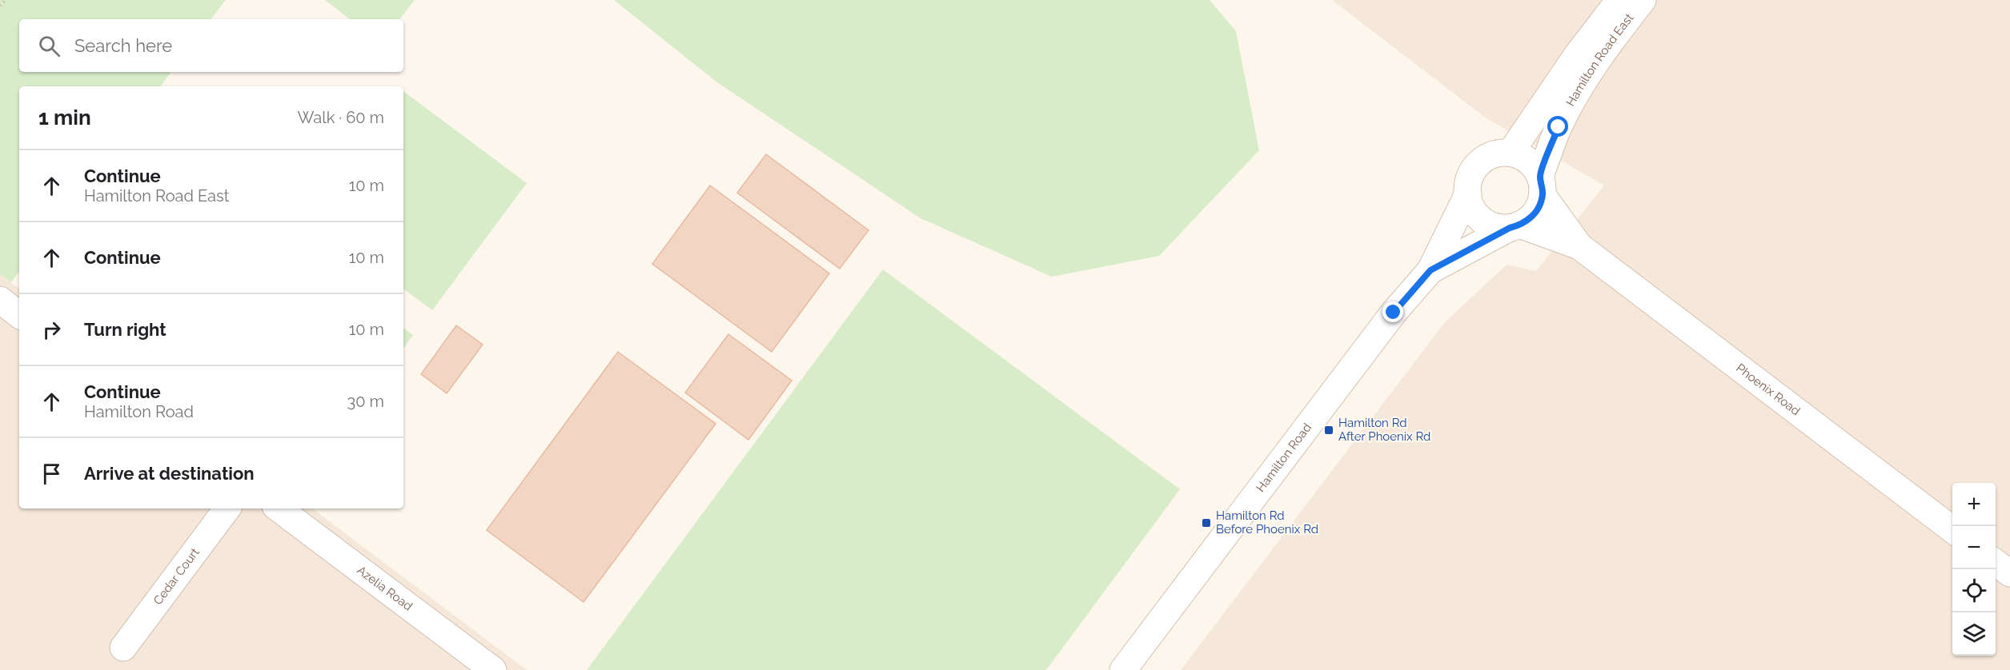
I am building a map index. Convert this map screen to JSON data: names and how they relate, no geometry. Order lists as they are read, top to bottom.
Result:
{
  "streets": {
    "main road": [
      "Hamilton Road East",
      "Phoenix Road",
      "Hamilton Road",
      "Cedar Court",
      "Azelia Road"
    ]
  },
  "crossings": [
    ["Hamilton Road East", "Phoenix Road"],
    ["Hamilton Road East", "Hamilton Road"],
    ["Phoenix Road", "Hamilton Road"]
  ],
  "places": {
    "transit": ["Hamilton Rd After Phoenix Rd", "Hamilton Rd Before Phoenix Rd"]
  },
  "page": {
    "search": "Search here",
    "heading": ["1 min", "Walk · 60 m"],
    "list": [
      ["Continue", "Hamilton Road East", "10 m"],
      ["Continue", "10 m"],
      ["Turn right", "10 m"],
      ["Continue", "Hamilton Road", "30 m"],
      "Arrive at destination"
    ],
    "map_buttons": ["+", "−"]
  }
}
